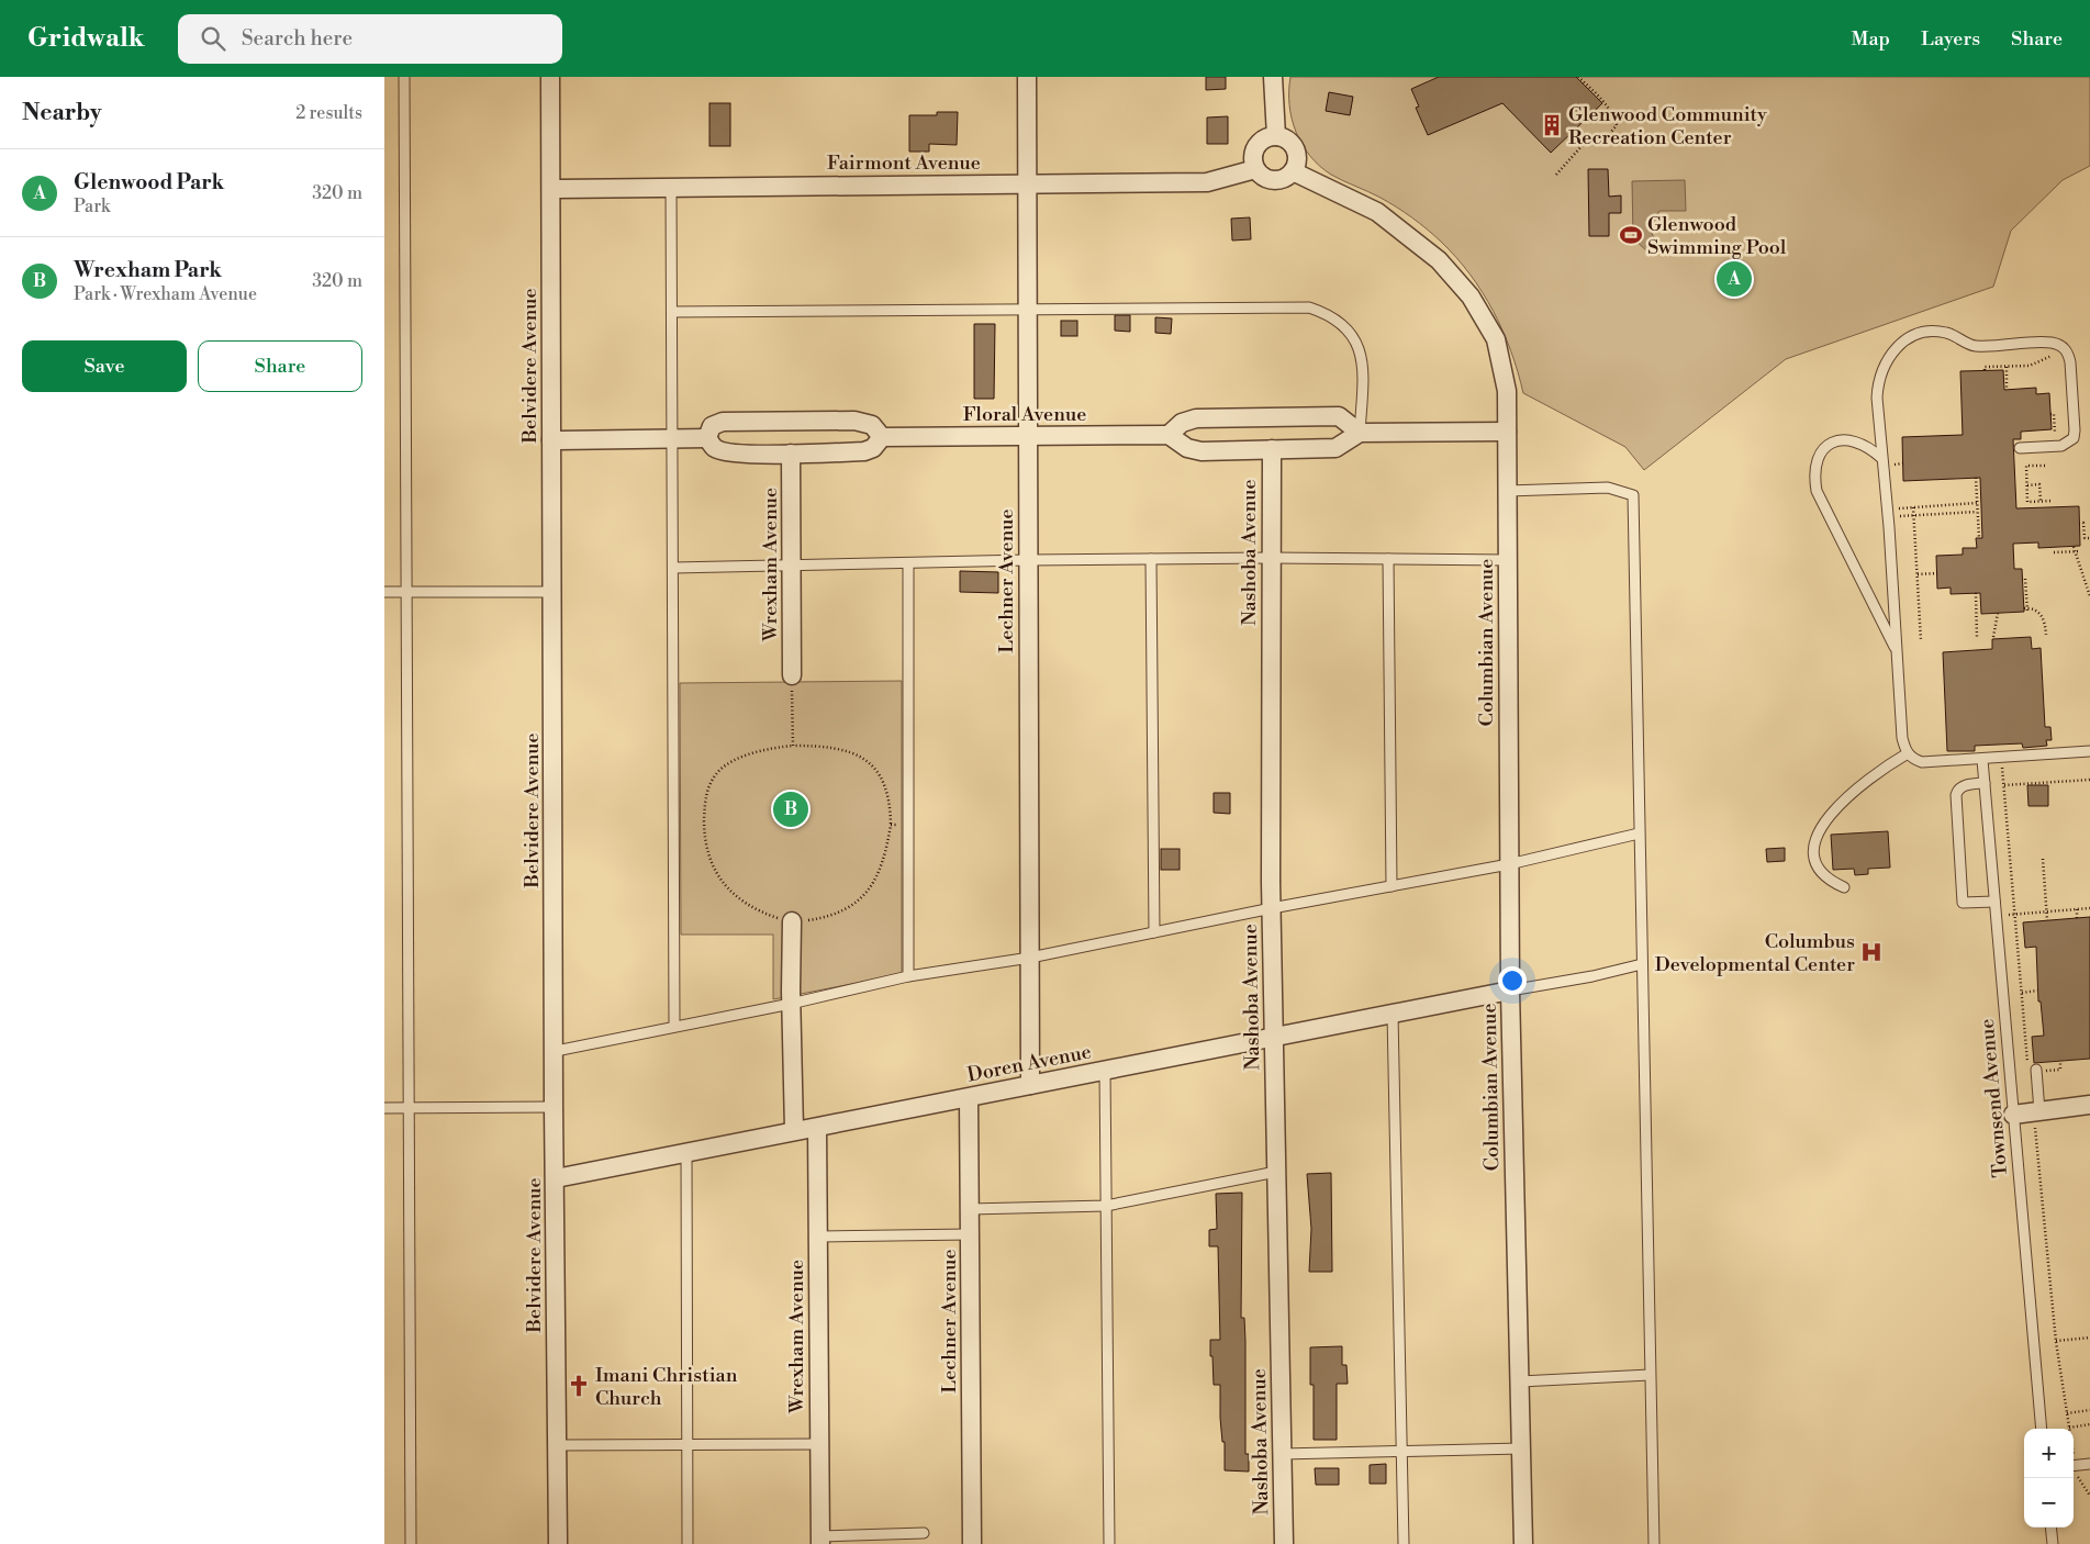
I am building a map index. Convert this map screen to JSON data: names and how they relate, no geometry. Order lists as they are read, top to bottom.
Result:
{
  "streets": {
    "street": [
      "Fairmont Avenue",
      "Belvidere Avenue",
      "Floral Avenue",
      "Nashoba Avenue",
      "Wrexham Avenue",
      "Lechner Avenue",
      "Columbian Avenue",
      "Doren Avenue"
    ],
    "lane": ["Townsend Avenue"]
  },
  "crossings": [
    ["Fairmont Avenue", "Belvidere Avenue"],
    ["Fairmont Avenue", "Lechner Avenue"],
    ["Belvidere Avenue", "Doren Avenue"],
    ["Floral Avenue", "Lechner Avenue"],
    ["Nashoba Avenue", "Doren Avenue"],
    ["Wrexham Avenue", "Doren Avenue"],
    ["Lechner Avenue", "Doren Avenue"],
    ["Columbian Avenue", "Doren Avenue"]
  ],
  "places": {
    "building": ["Glenwood Community Recreation Center"],
    "sports": ["Glenwood Swimming Pool"],
    "hospital": ["Columbus Developmental Center"],
    "church": ["Imani Christian Church"]
  },
  "page": {
    "header": "Gridwalk",
    "search": "Search here",
    "nav": ["Map", "Layers", "Share"],
    "heading": ["Nearby", "2 results"],
    "list": [
      {
        "mark": "A",
        "name": "Glenwood Park",
        "note": "Park",
        "value": "320 m"
      },
      {
        "mark": "B",
        "name": "Wrexham Park",
        "note": "Park · Wrexham Avenue",
        "value": "320 m"
      }
    ],
    "pins": ["A", "B"],
    "buttons": ["Save", "Share"],
    "map_buttons": ["+", "−"]
  }
}
